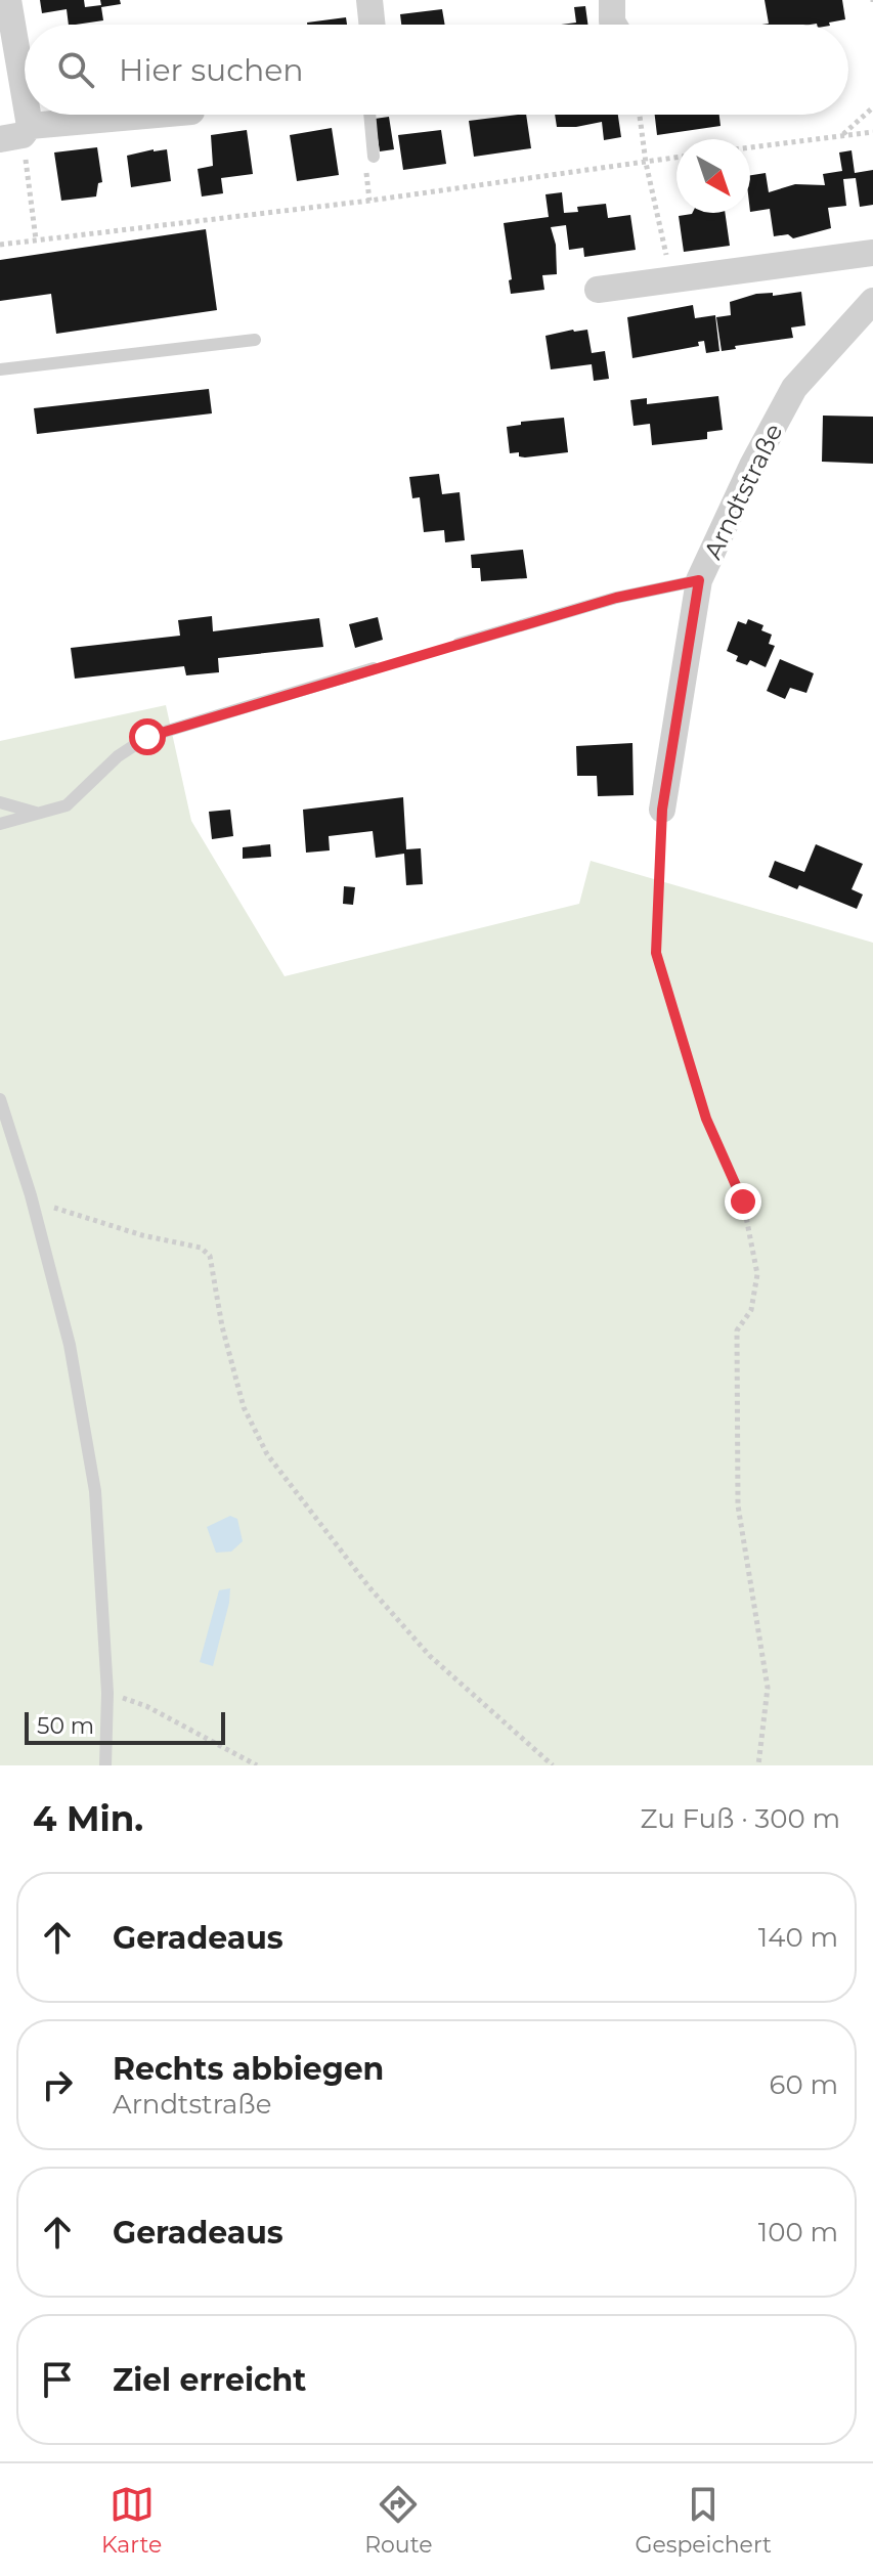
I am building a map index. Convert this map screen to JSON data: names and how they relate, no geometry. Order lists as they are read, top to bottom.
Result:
{
  "streets": {
    "street": ["Arndtstraße"]
  },
  "scale_bar": "50 m",
  "north": "bottom right",
  "page": {
    "search": "Hier suchen",
    "scale": "50 m",
    "heading": ["4 Min.", "Zu Fuß · 300 m"],
    "list": [
      ["Geradeaus", "140 m"],
      ["Rechts abbiegen", "Arndtstraße", "60 m"],
      ["Geradeaus", "100 m"],
      "Ziel erreicht"
    ],
    "nav": ["Karte", "Route", "Gespeichert"]
  }
}
